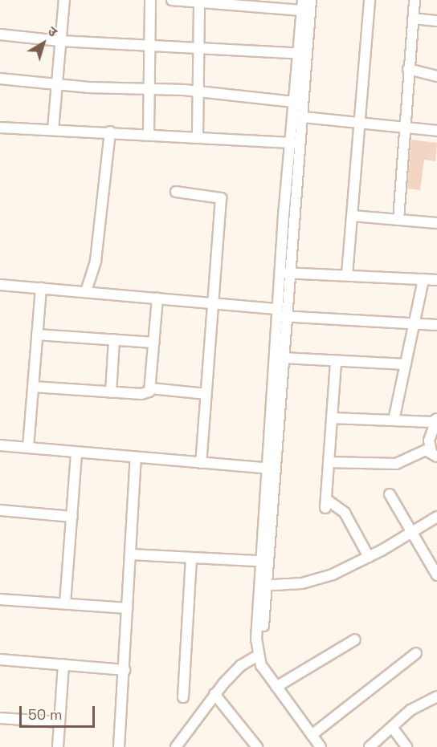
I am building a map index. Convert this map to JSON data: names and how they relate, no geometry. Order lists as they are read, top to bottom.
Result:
{
  "scale_bar": "50 m",
  "north": "top right"
}
